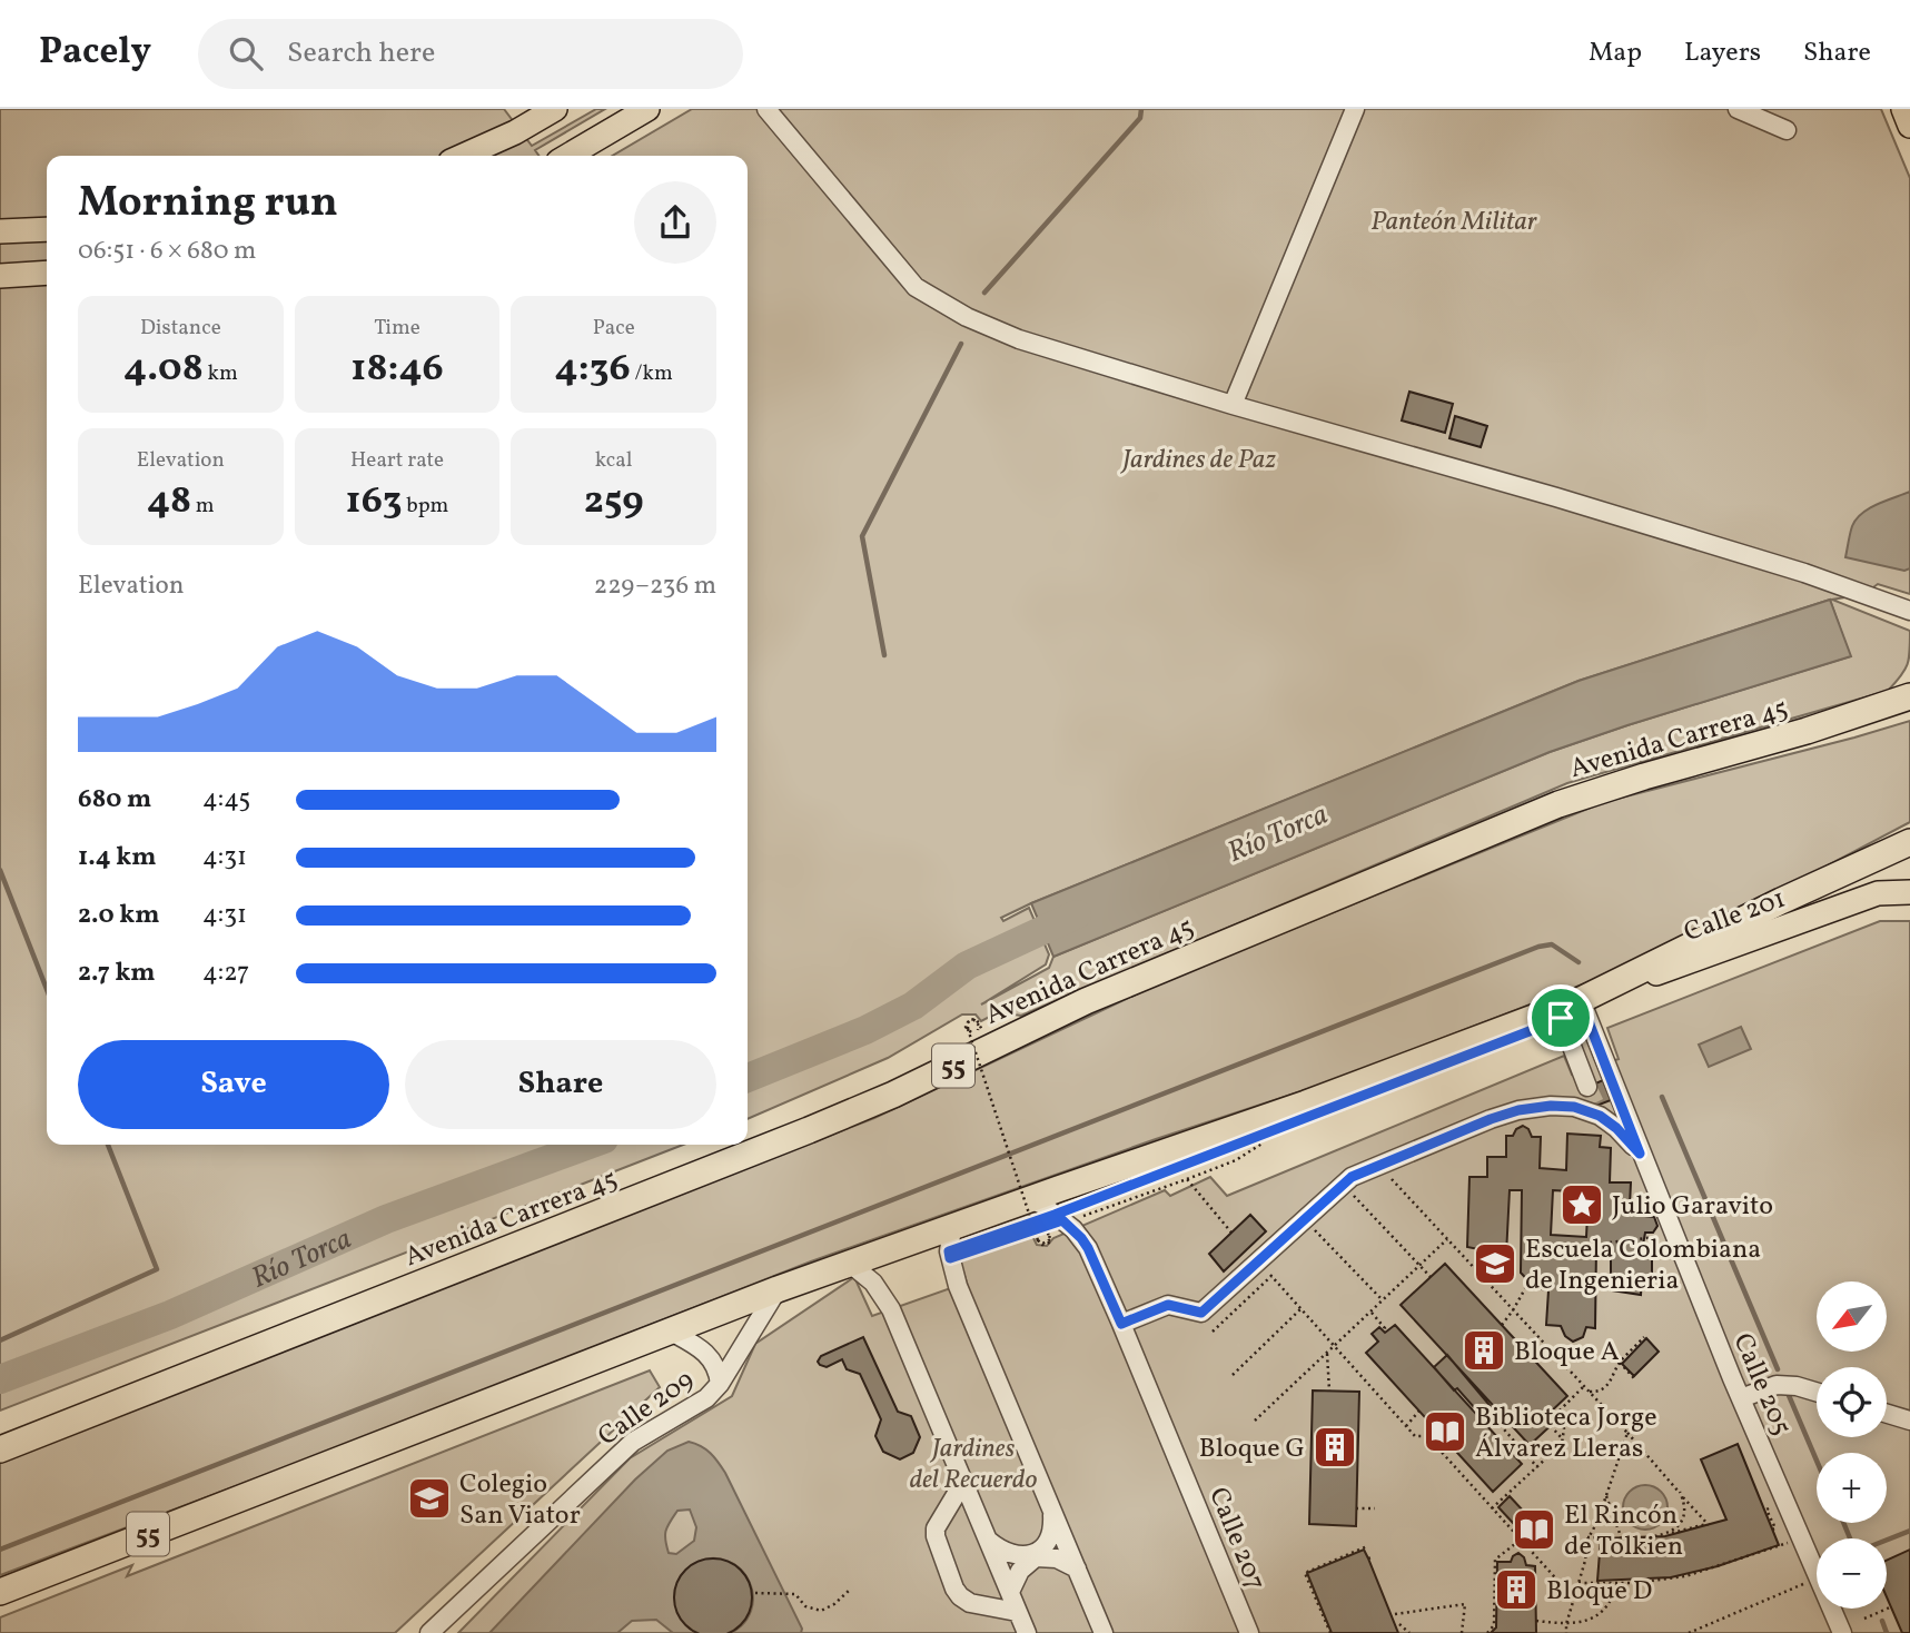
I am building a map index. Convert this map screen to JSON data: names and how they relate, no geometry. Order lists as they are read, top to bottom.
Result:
{
  "streets": {
    "highway": ["Avenida Carrera 45", "55"],
    "main road": ["Calle 201"],
    "street": ["Calle 205", "Calle 209", "Calle 207"]
  },
  "crossings": [
    ["Calle 201", "55"],
    ["Calle 201", "Calle 205"],
    ["55", "Calle 205"],
    ["55", "Calle 209"],
    ["55", "Calle 207"]
  ],
  "water": ["Río Torca"],
  "parks": ["Panteón Militar", "Jardines de Paz", "Jardines del Recuerdo"],
  "places": {
    "place": ["Julio Garavito"],
    "school or university": ["Escuela Colombiana de Ingenieria", "Colegio San Viator"],
    "building": ["Bloque A", "Bloque G", "Bloque D"],
    "library": ["Biblioteca Jorge Álvarez Lleras", "El Rincón de Tolkien"]
  },
  "north": "bottom left",
  "page": {
    "header": "Pacely",
    "search": "Search here",
    "nav": ["Map", "Layers", "Share"],
    "heading": ["Morning run", "06:51 · 6 × 680 m"],
    "stats": [
      ["Distance", "4.08 km"],
      ["Time", "18:46"],
      ["Pace", "4:36 /km"],
      ["Elevation", "48 m"],
      ["Heart rate", "163 bpm"],
      ["kcal", "259"]
    ],
    "chart": ["Elevation", "229–236 m"],
    "list": [
      {
        "name": "680 m",
        "note": "4:45"
      },
      {
        "name": "1.4 km",
        "note": "4:31"
      },
      {
        "name": "2.0 km",
        "note": "4:31"
      },
      {
        "name": "2.7 km",
        "note": "4:27"
      }
    ],
    "buttons": ["Save", "Share"],
    "map_buttons": ["+", "−"]
  }
}
